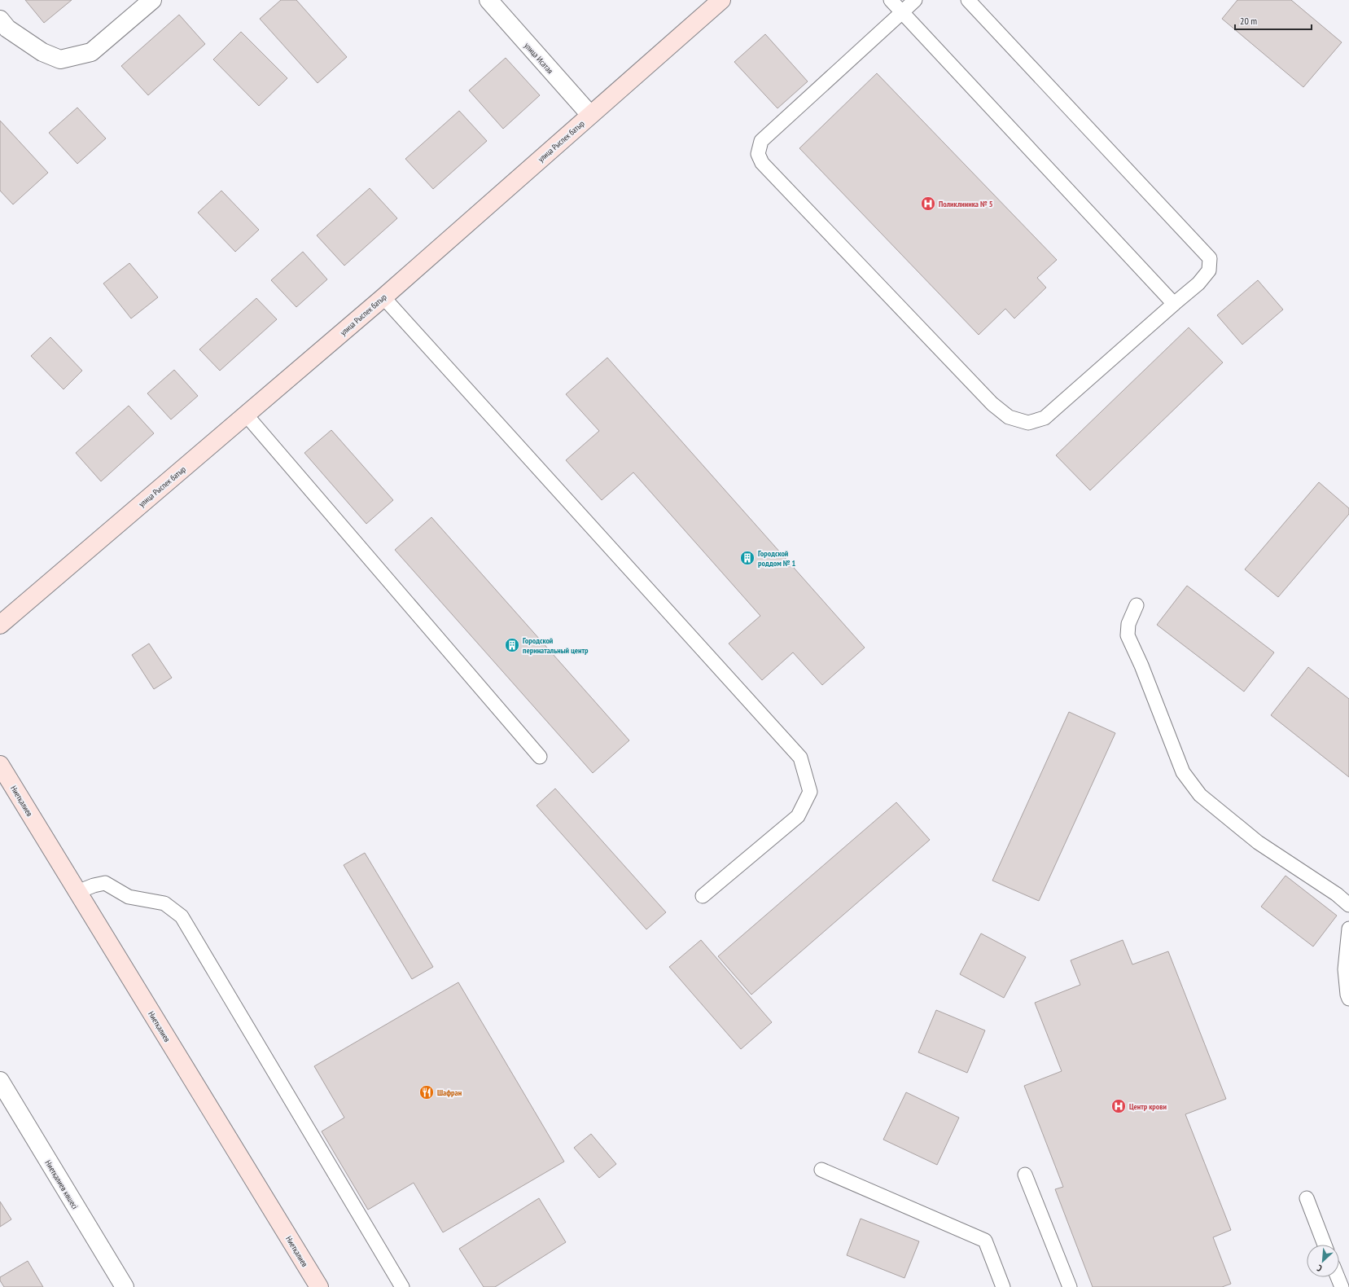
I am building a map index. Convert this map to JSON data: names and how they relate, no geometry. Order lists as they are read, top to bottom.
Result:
{
  "streets": {
    "street": [
      "улица Исатая",
      "улица Рыспек батыр",
      "Ниетқалиев",
      "Ниетқалиев көшесі"
    ]
  },
  "crossings": [
    ["улица Исатая", "улица Рыспек батыр"]
  ],
  "places": {
    "hospital": ["Поликлиника № 5", "Центр крови"],
    "building": ["Городской роддом № 1", "Городской перинатальный центр"],
    "restaurant": ["Шафран"]
  },
  "scale_bar": "20 m",
  "north": "bottom left"
}
